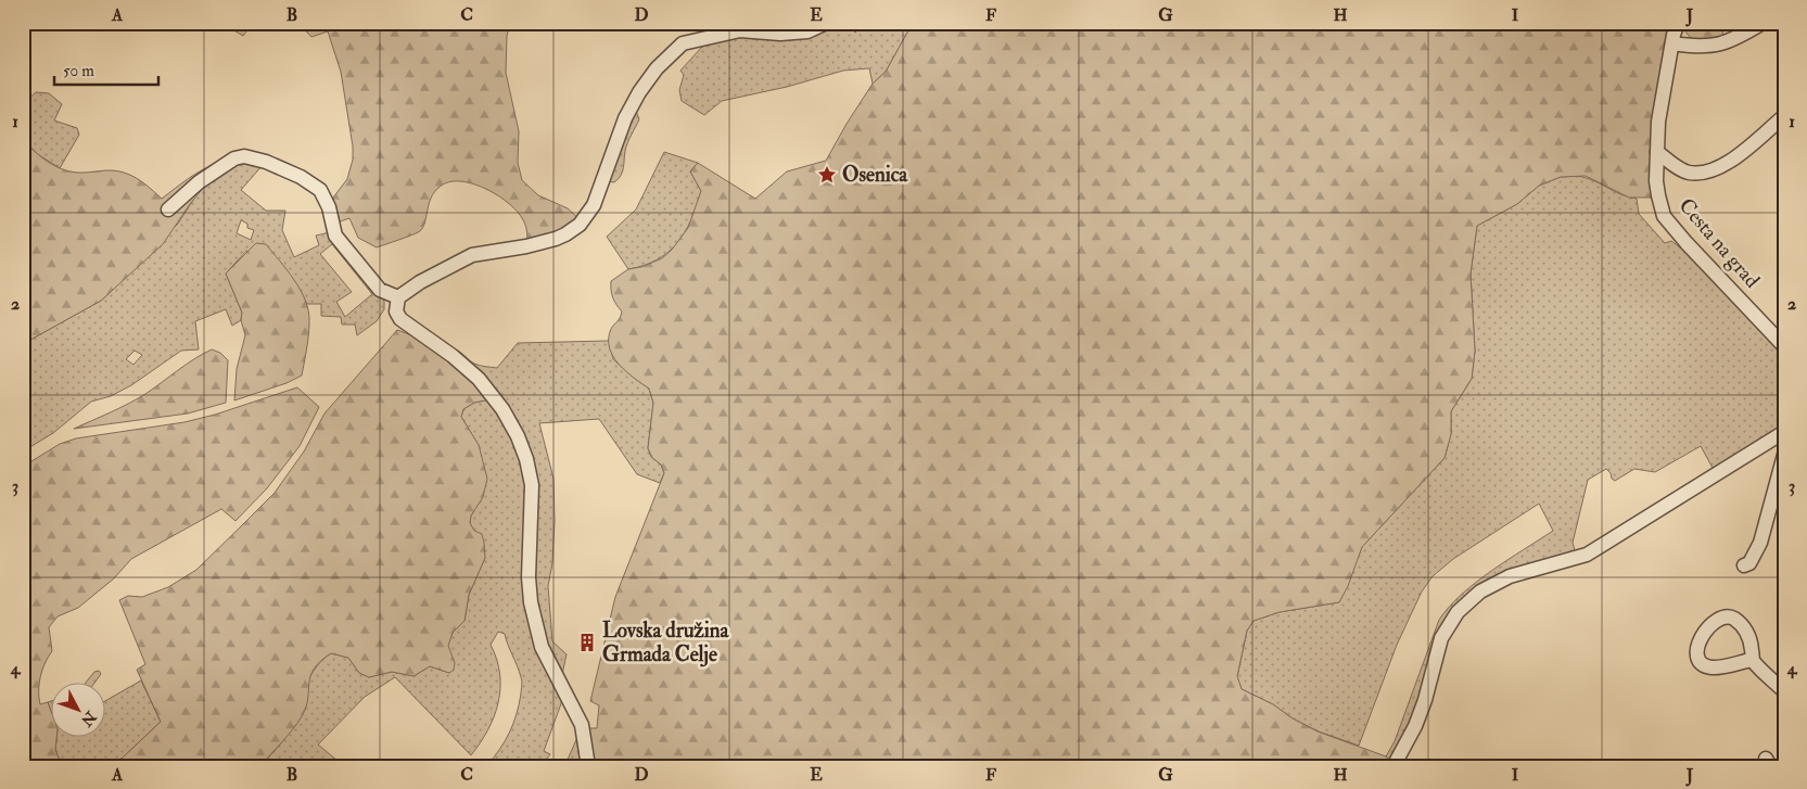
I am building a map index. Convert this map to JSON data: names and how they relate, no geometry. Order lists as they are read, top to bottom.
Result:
{
  "streets": {
    "street": ["Cesta na grad"]
  },
  "places": {
    "place": ["Osenica"],
    "building": ["Lovska družina Grmada Celje"]
  },
  "scale_bar": "50 m",
  "north": "bottom right",
  "grid": {
    "columns": [
      "A",
      "B",
      "C",
      "D",
      "E",
      "F",
      "G",
      "H",
      "I",
      "J"
    ],
    "rows": [
      "1",
      "2",
      "3",
      "4"
    ]
  }
}
